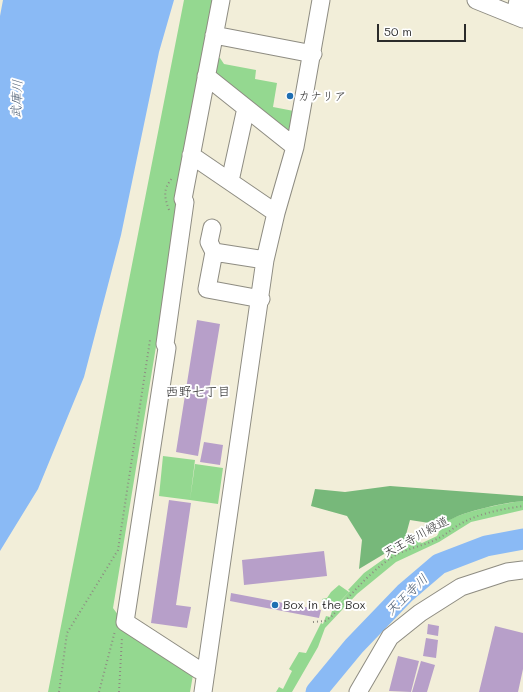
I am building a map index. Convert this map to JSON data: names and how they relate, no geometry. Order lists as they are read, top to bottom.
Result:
{
  "streets": {
    "path": ["天王寺川緑道"]
  },
  "districts": ["西野七丁目"],
  "water": ["武庫川", "天王寺川"],
  "places": ["カナリア", "Box in the Box"],
  "scale_bar": "50 m"
}
